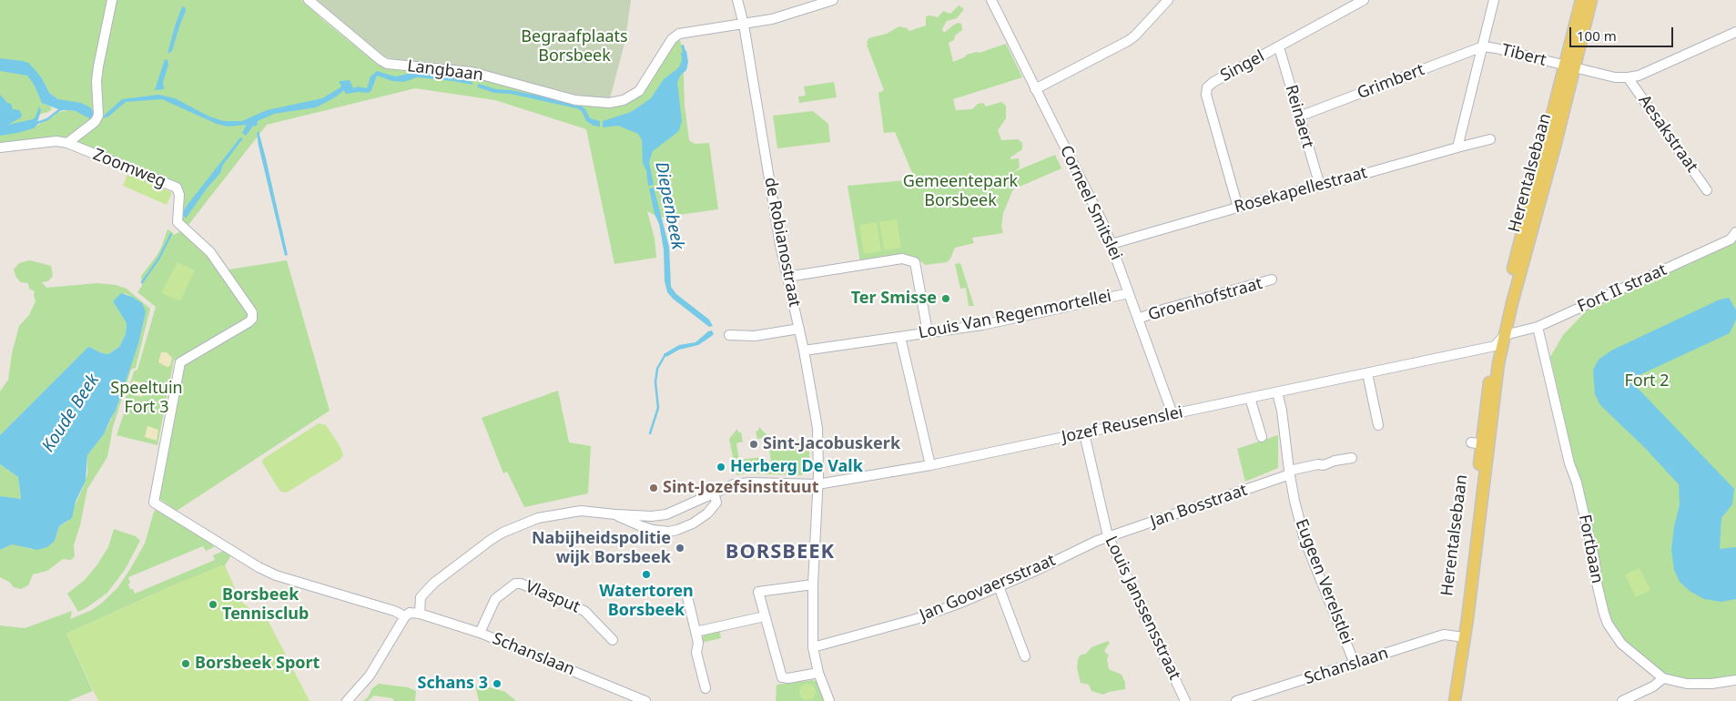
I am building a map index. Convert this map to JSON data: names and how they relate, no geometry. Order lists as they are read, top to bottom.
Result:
{
  "streets": {
    "main road": ["Herentalsebaan"],
    "street": [
      "Tibert",
      "Singel",
      "Langbaan",
      "Grimbert",
      "Reinaert",
      "Aesakstraat",
      "Zoomweg",
      "Rosekapellestraat",
      "Corneel Smitslei",
      "de Robianostraat",
      "Fort II straat",
      "Groenhofstraat",
      "Louis Van Regenmortellei",
      "Jozef Reusenslei",
      "Jan Bosstraat",
      "Fortbaan",
      "Eugeen Verelstlei",
      "Jan Goovaersstraat",
      "Vlasput",
      "Louis Janssensstraat",
      "Schanslaan"
    ]
  },
  "crossings": [
    ["Tibert", "Grimbert"],
    ["Tibert", "Aesakstraat"],
    ["Tibert", "Herentalsebaan"],
    ["Singel", "Reinaert"],
    ["Singel", "Rosekapellestraat"],
    ["Langbaan", "de Robianostraat"],
    ["Grimbert", "Reinaert"],
    ["Reinaert", "Rosekapellestraat"],
    ["Herentalsebaan", "Fort II straat"],
    ["Herentalsebaan", "Jozef Reusenslei"],
    ["Herentalsebaan", "Schanslaan"],
    ["Rosekapellestraat", "Corneel Smitslei"],
    ["Corneel Smitslei", "Groenhofstraat"],
    ["Corneel Smitslei", "Louis Van Regenmortellei"],
    ["Corneel Smitslei", "Jozef Reusenslei"],
    ["de Robianostraat", "Louis Van Regenmortellei"],
    ["de Robianostraat", "Jozef Reusenslei"],
    ["de Robianostraat", "Jan Goovaersstraat"],
    ["Fort II straat", "Fortbaan"],
    ["Jozef Reusenslei", "Eugeen Verelstlei"],
    ["Jozef Reusenslei", "Louis Janssensstraat"],
    ["Jan Bosstraat", "Eugeen Verelstlei"],
    ["Jan Bosstraat", "Jan Goovaersstraat"],
    ["Jan Bosstraat", "Louis Janssensstraat"],
    ["Eugeen Verelstlei", "Schanslaan"],
    ["Jan Goovaersstraat", "Louis Janssensstraat"],
    ["Vlasput", "Schanslaan"]
  ],
  "districts": ["BORSBEEK"],
  "water": ["Diepenbeek", "Koude Beek"],
  "parks": [
    "Begraafplaats Borsbeek",
    "Gemeentepark Borsbeek",
    "Fort 2",
    "Speeltuin Fort 3"
  ],
  "places": [
    "Ter Smisse",
    "Sint-Jacobuskerk",
    "Herberg De Valk",
    "Sint-Jozefsinstituut",
    "Nabijheidspolitie wijk Borsbeek",
    "Watertoren Borsbeek",
    "Borsbeek Tennisclub",
    "Borsbeek Sport",
    "Schans 3"
  ],
  "scale_bar": "100 m"
}
